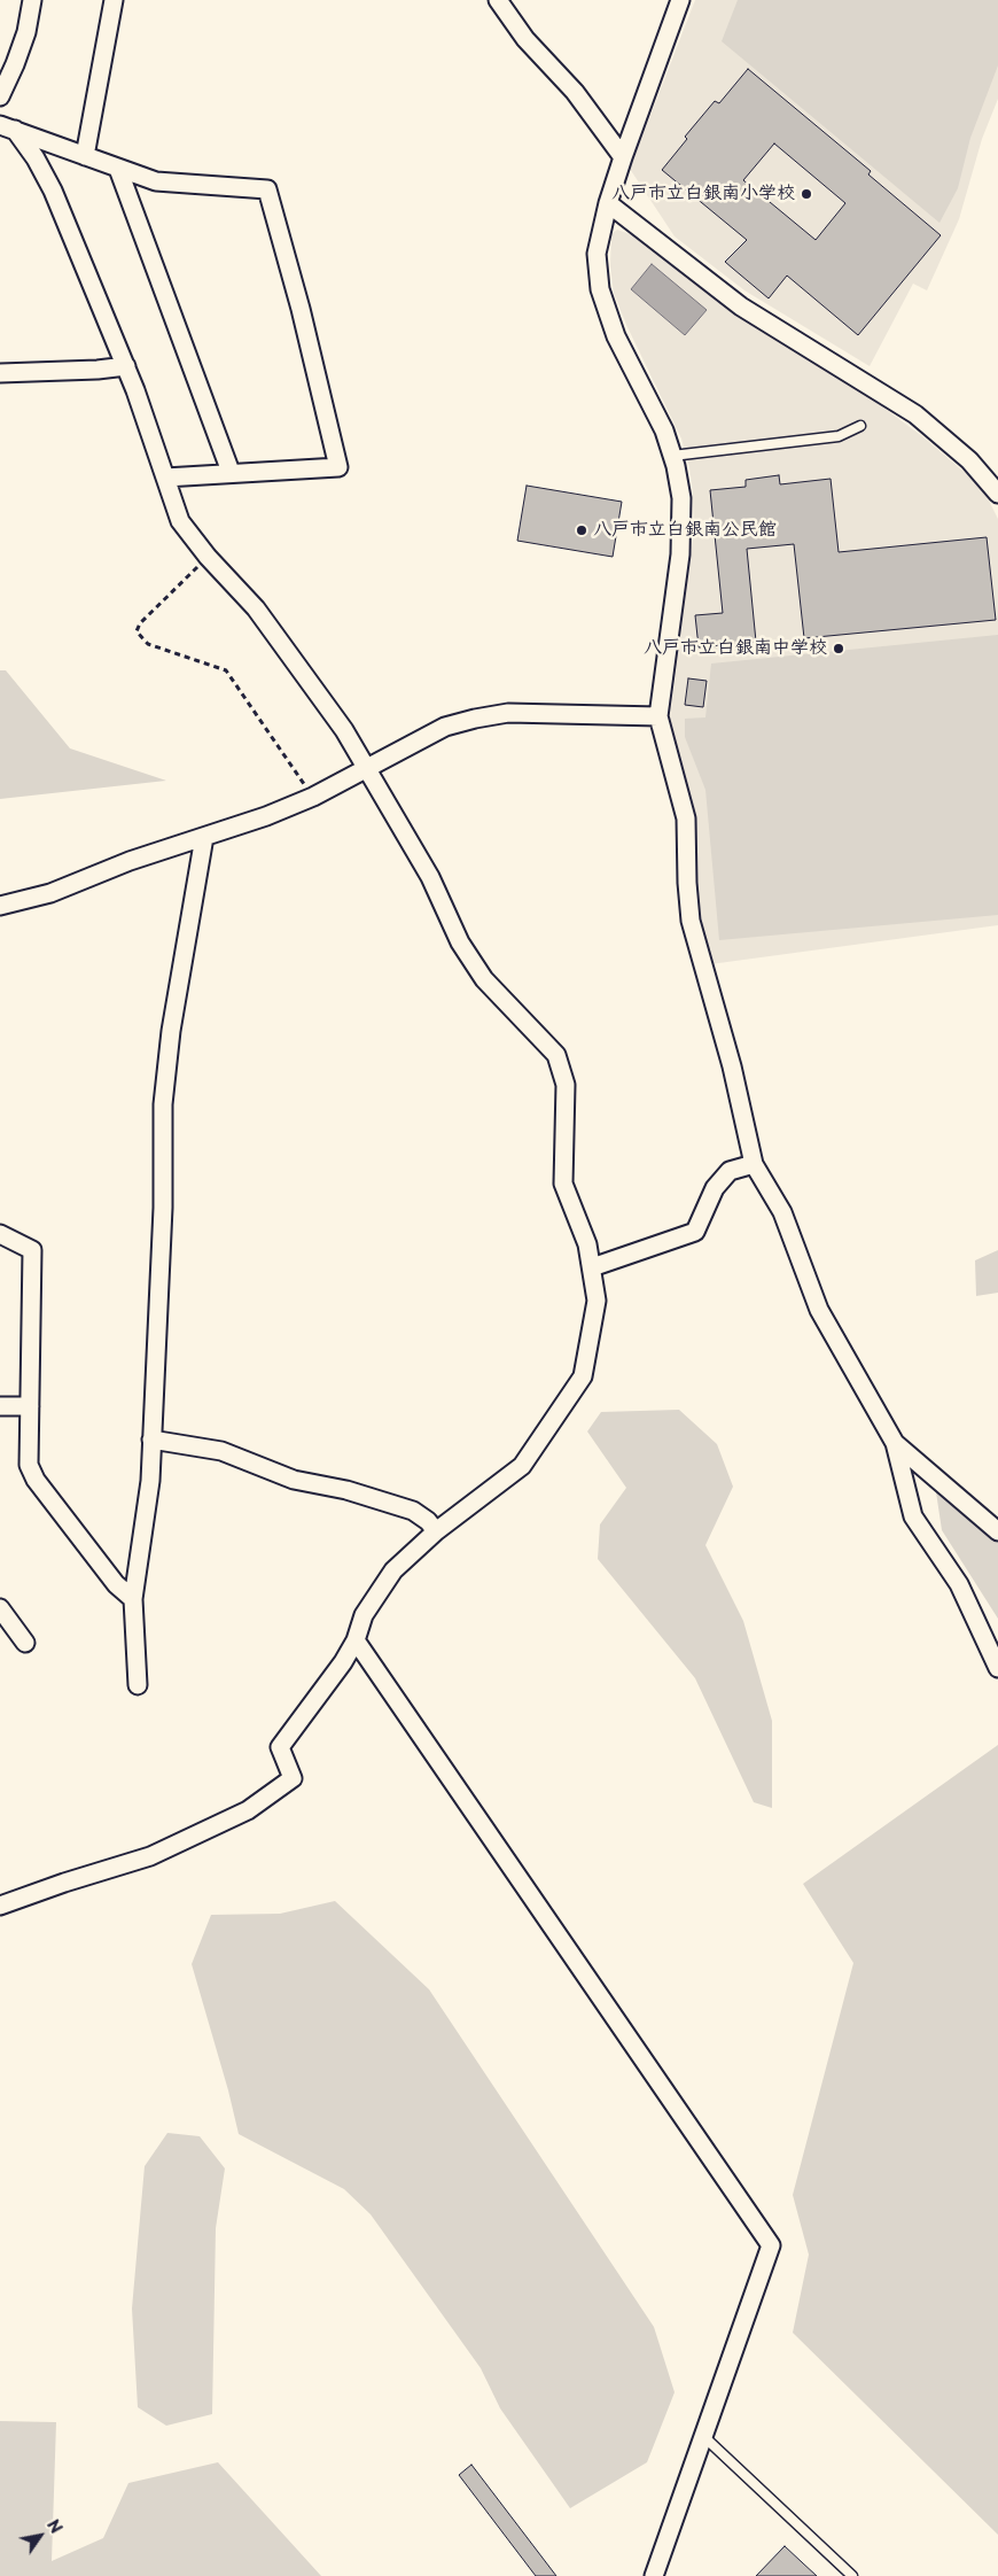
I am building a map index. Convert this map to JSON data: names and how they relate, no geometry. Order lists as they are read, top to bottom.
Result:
{
  "places": ["八戸市立白銀南小学校", "八戸市立白銀南公民館", "八戸市立白銀南中学校"],
  "north": "top right"
}
